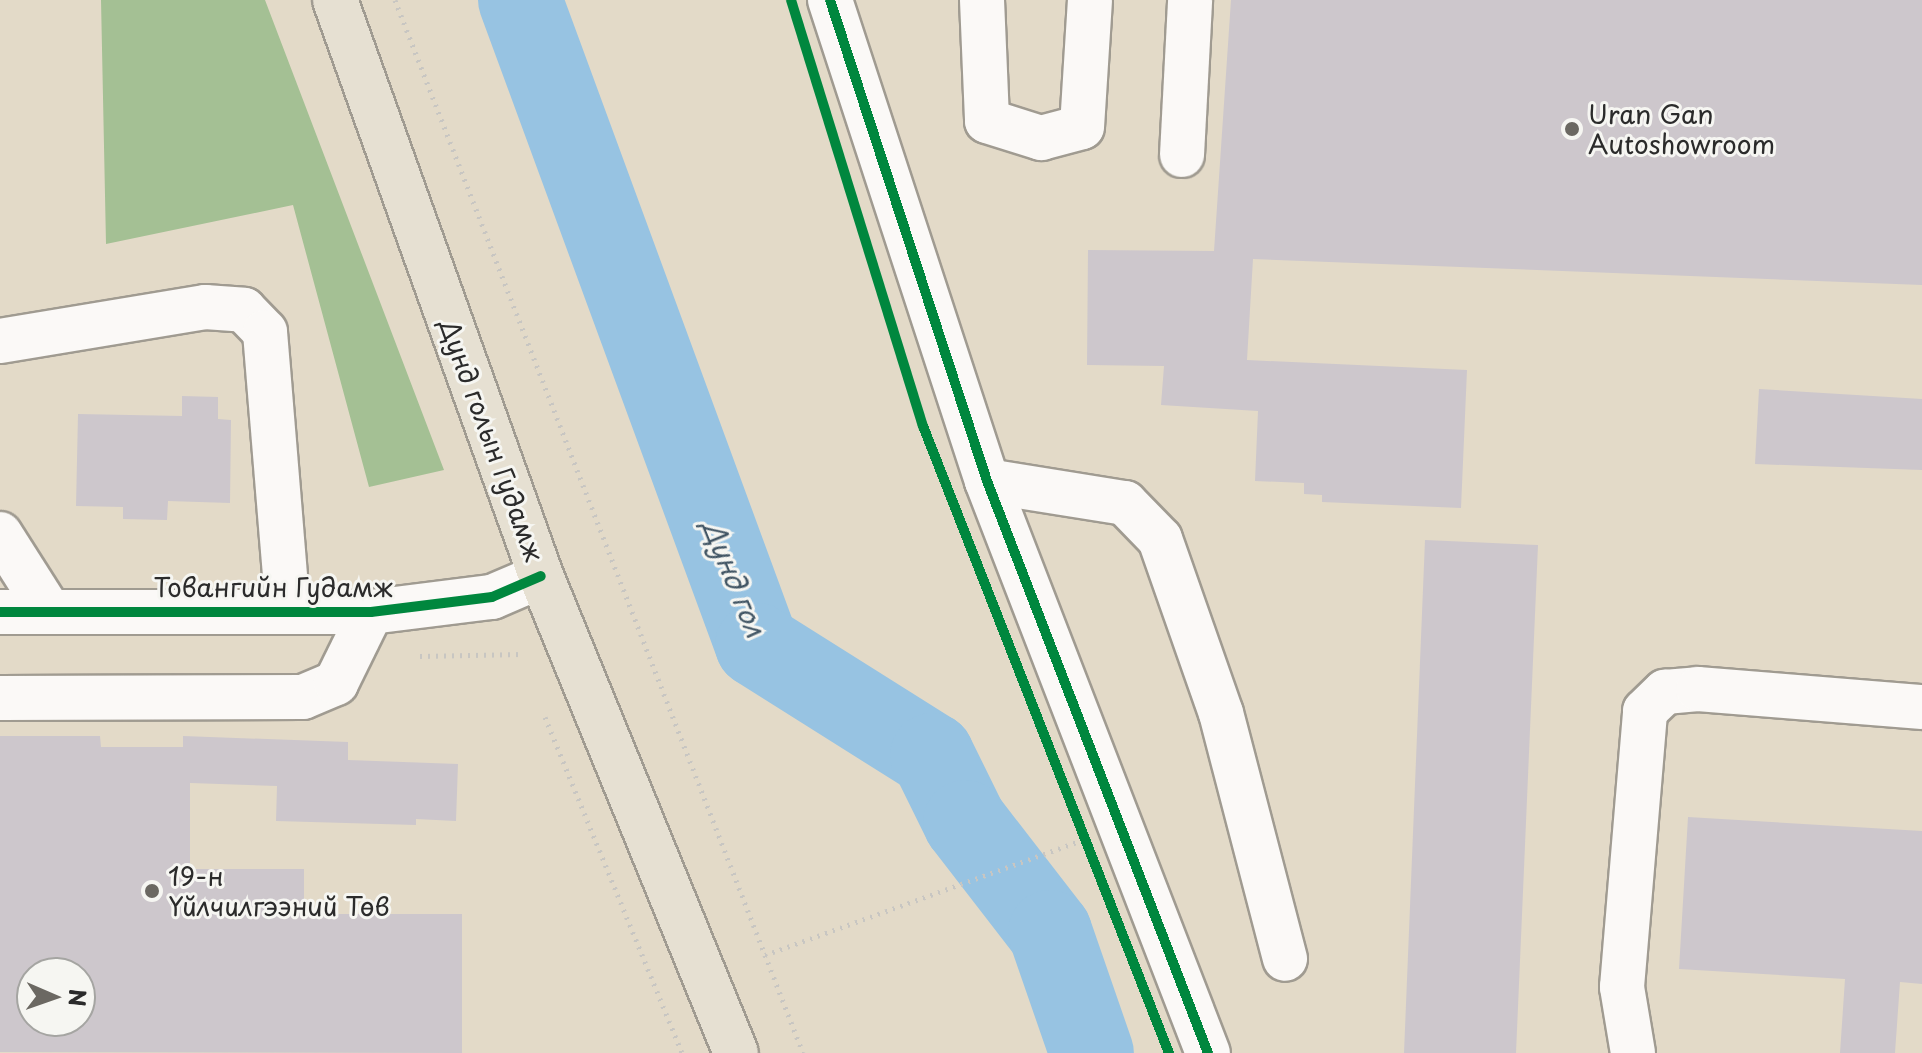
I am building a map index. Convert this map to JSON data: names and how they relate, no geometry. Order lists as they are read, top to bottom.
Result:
{
  "streets": {
    "main road": ["Дунд голын Гудамж"],
    "street": ["Товангийн Гудамж"]
  },
  "crossings": [
    ["Дунд голын Гудамж", "Товангийн Гудамж"]
  ],
  "water": ["Дунд гол"],
  "places": ["Uran Gan Autoshowroom", "19-н Үйлчилгээний Төв"],
  "north": "right"
}
